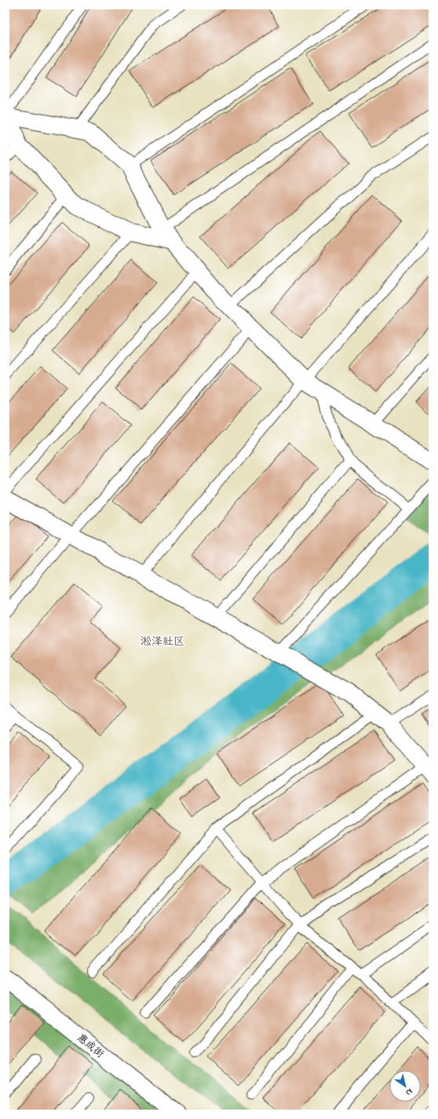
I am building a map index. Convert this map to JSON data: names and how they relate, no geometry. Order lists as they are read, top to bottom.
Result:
{
  "streets": {
    "street": ["惠成街"]
  },
  "districts": ["淞泽社区"],
  "north": "bottom right"
}
